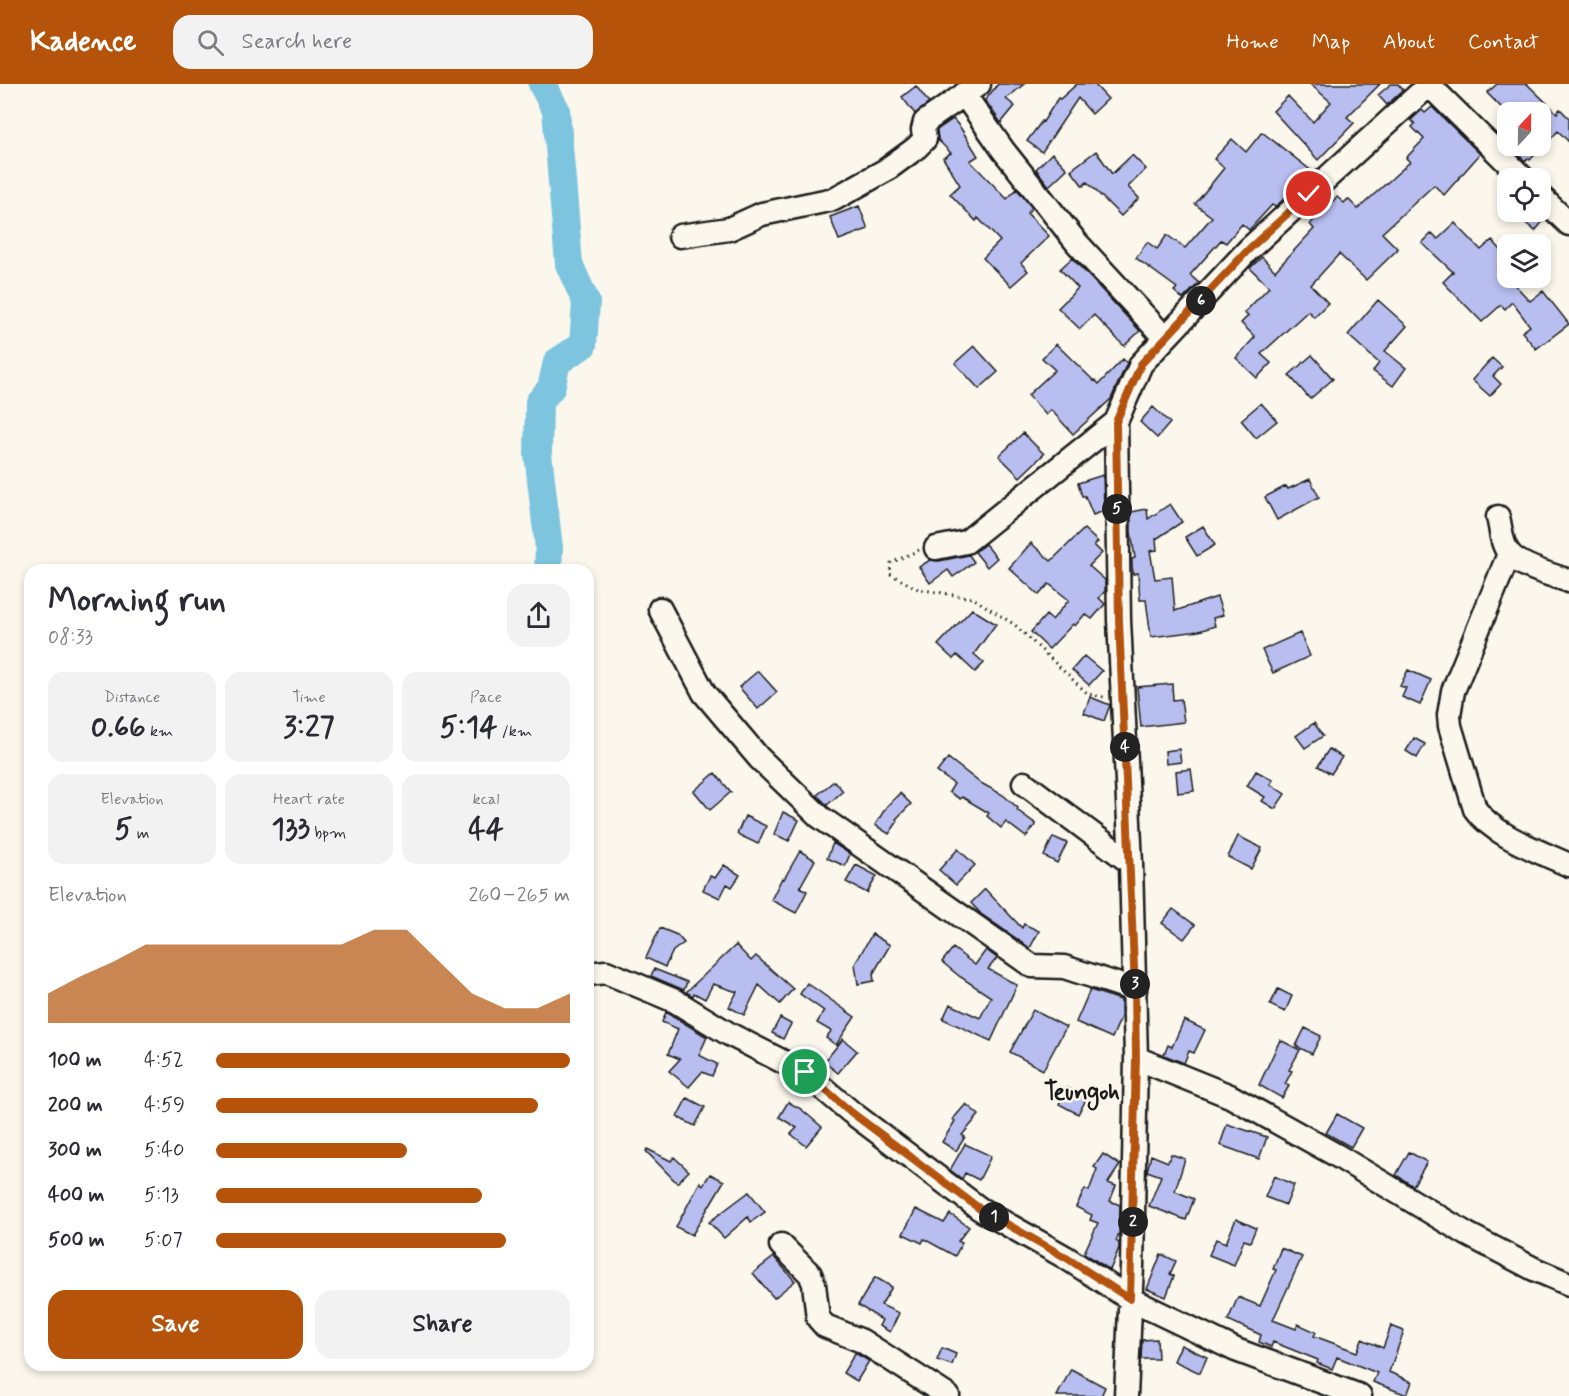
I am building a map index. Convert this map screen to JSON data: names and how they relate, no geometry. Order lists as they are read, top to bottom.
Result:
{
  "districts": ["Teungoh"],
  "north": "top",
  "page": {
    "header": "Kadence",
    "search": "Search here",
    "nav": [
      "Home",
      "Map",
      "About",
      "Contact"
    ],
    "pins": [
      "6",
      "5",
      "4",
      "3",
      "1",
      "2"
    ],
    "heading": ["Morning run", "08:33"],
    "stats": [
      ["Distance", "0.66 km"],
      ["Time", "3:27"],
      ["Pace", "5:14 /km"],
      ["Elevation", "5 m"],
      ["Heart rate", "133 bpm"],
      ["kcal", "44"]
    ],
    "chart": ["Elevation", "260–265 m"],
    "list": [
      {
        "name": "100 m",
        "note": "4:52"
      },
      {
        "name": "200 m",
        "note": "4:59"
      },
      {
        "name": "300 m",
        "note": "5:40"
      },
      {
        "name": "400 m",
        "note": "5:13"
      },
      {
        "name": "500 m",
        "note": "5:07"
      }
    ],
    "buttons": ["Save", "Share"]
  }
}
